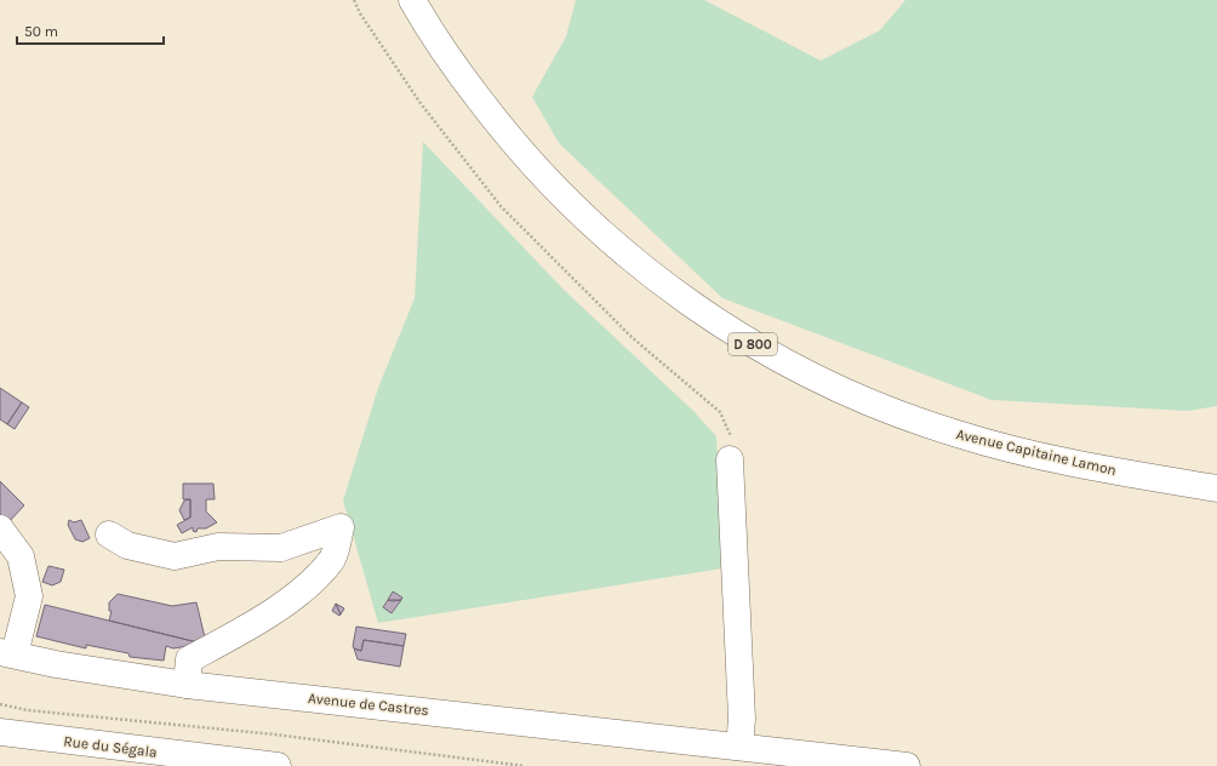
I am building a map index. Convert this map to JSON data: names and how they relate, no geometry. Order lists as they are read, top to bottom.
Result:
{
  "streets": {
    "main road": [
      "D 800",
      "Avenue Capitaine Lamon",
      "Avenue de Castres",
      "Rue du Ségala"
    ]
  },
  "scale_bar": "50 m"
}
